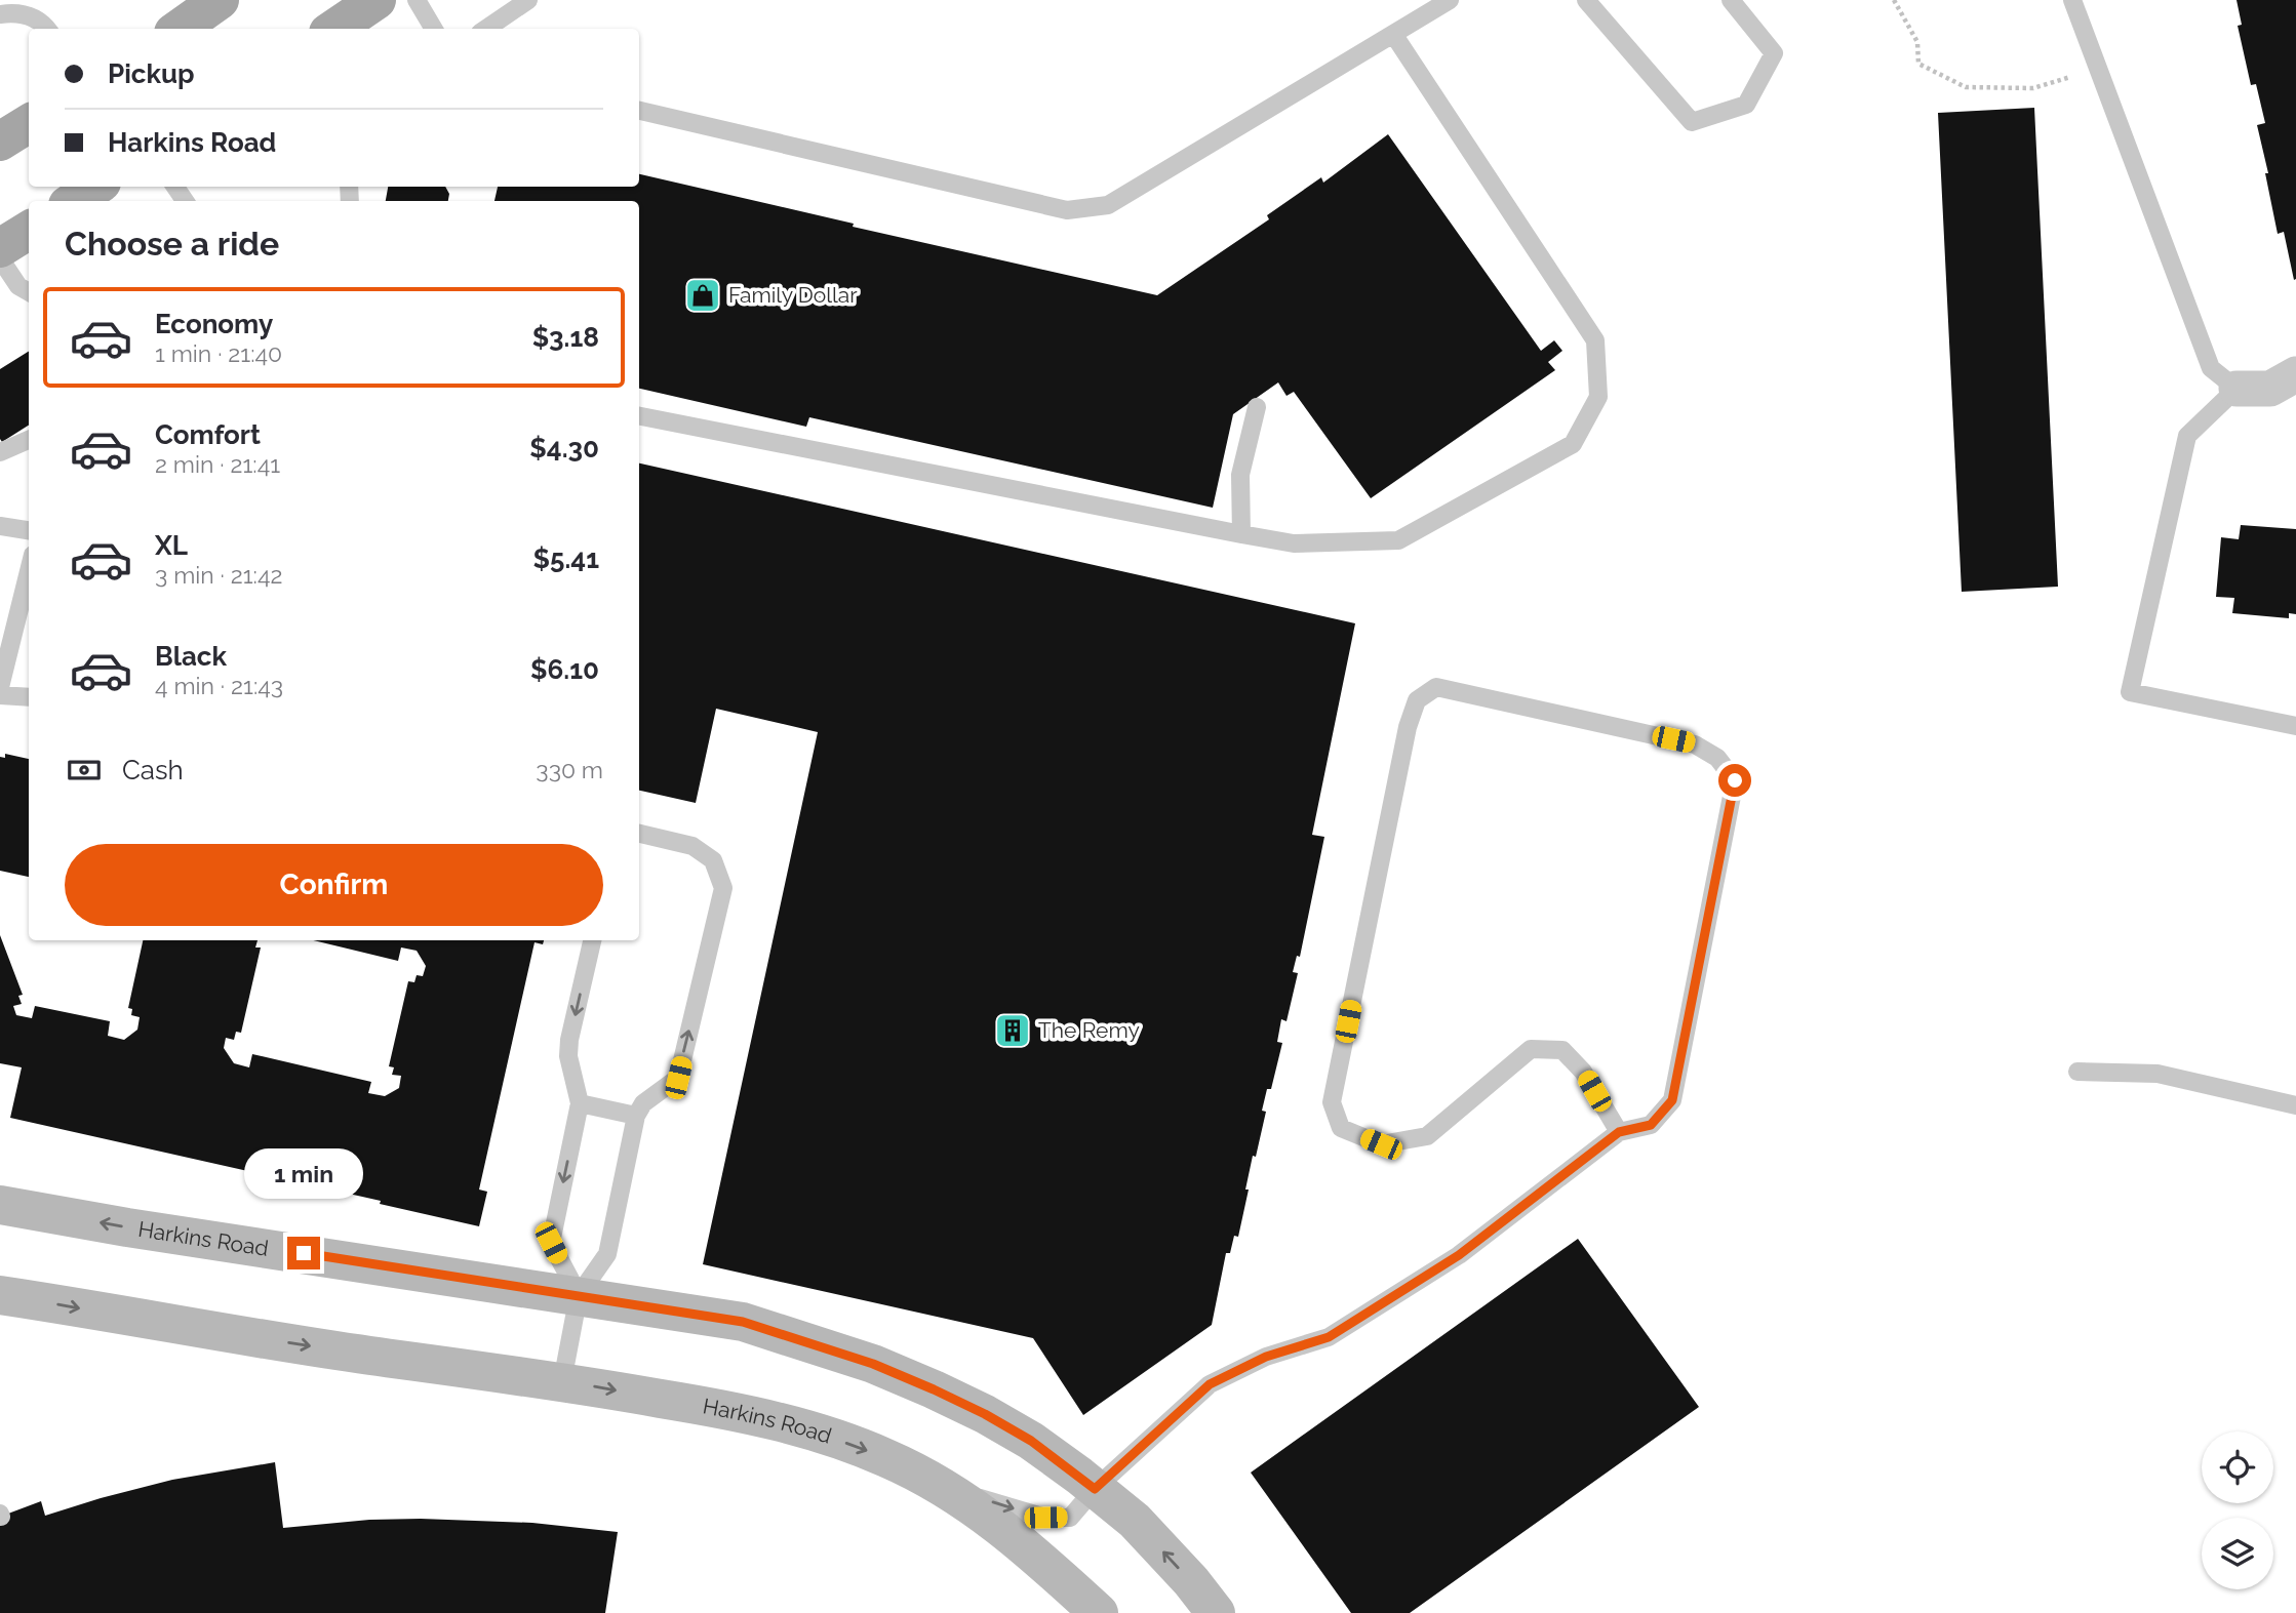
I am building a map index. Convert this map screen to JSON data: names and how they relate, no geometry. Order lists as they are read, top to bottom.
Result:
{
  "streets": {
    "street": ["Harkins Road"]
  },
  "places": {
    "shop": ["Family Dollar"],
    "building": ["The Remy"]
  },
  "page": {
    "banner": ["Pickup", "Harkins Road"],
    "heading": "Choose a ride",
    "list": [
      {
        "name": "Economy",
        "note": "1 min · 21:40",
        "value": "$3.18"
      },
      {
        "name": "Comfort",
        "note": "2 min · 21:41",
        "value": "$4.30"
      },
      {
        "name": "XL",
        "note": "3 min · 21:42",
        "value": "$5.41"
      },
      {
        "name": "Black",
        "note": "4 min · 21:43",
        "value": "$6.10"
      }
    ],
    "pay": ["Cash", "330 m"],
    "buttons": "Confirm",
    "bubble": "1 min"
  }
}
